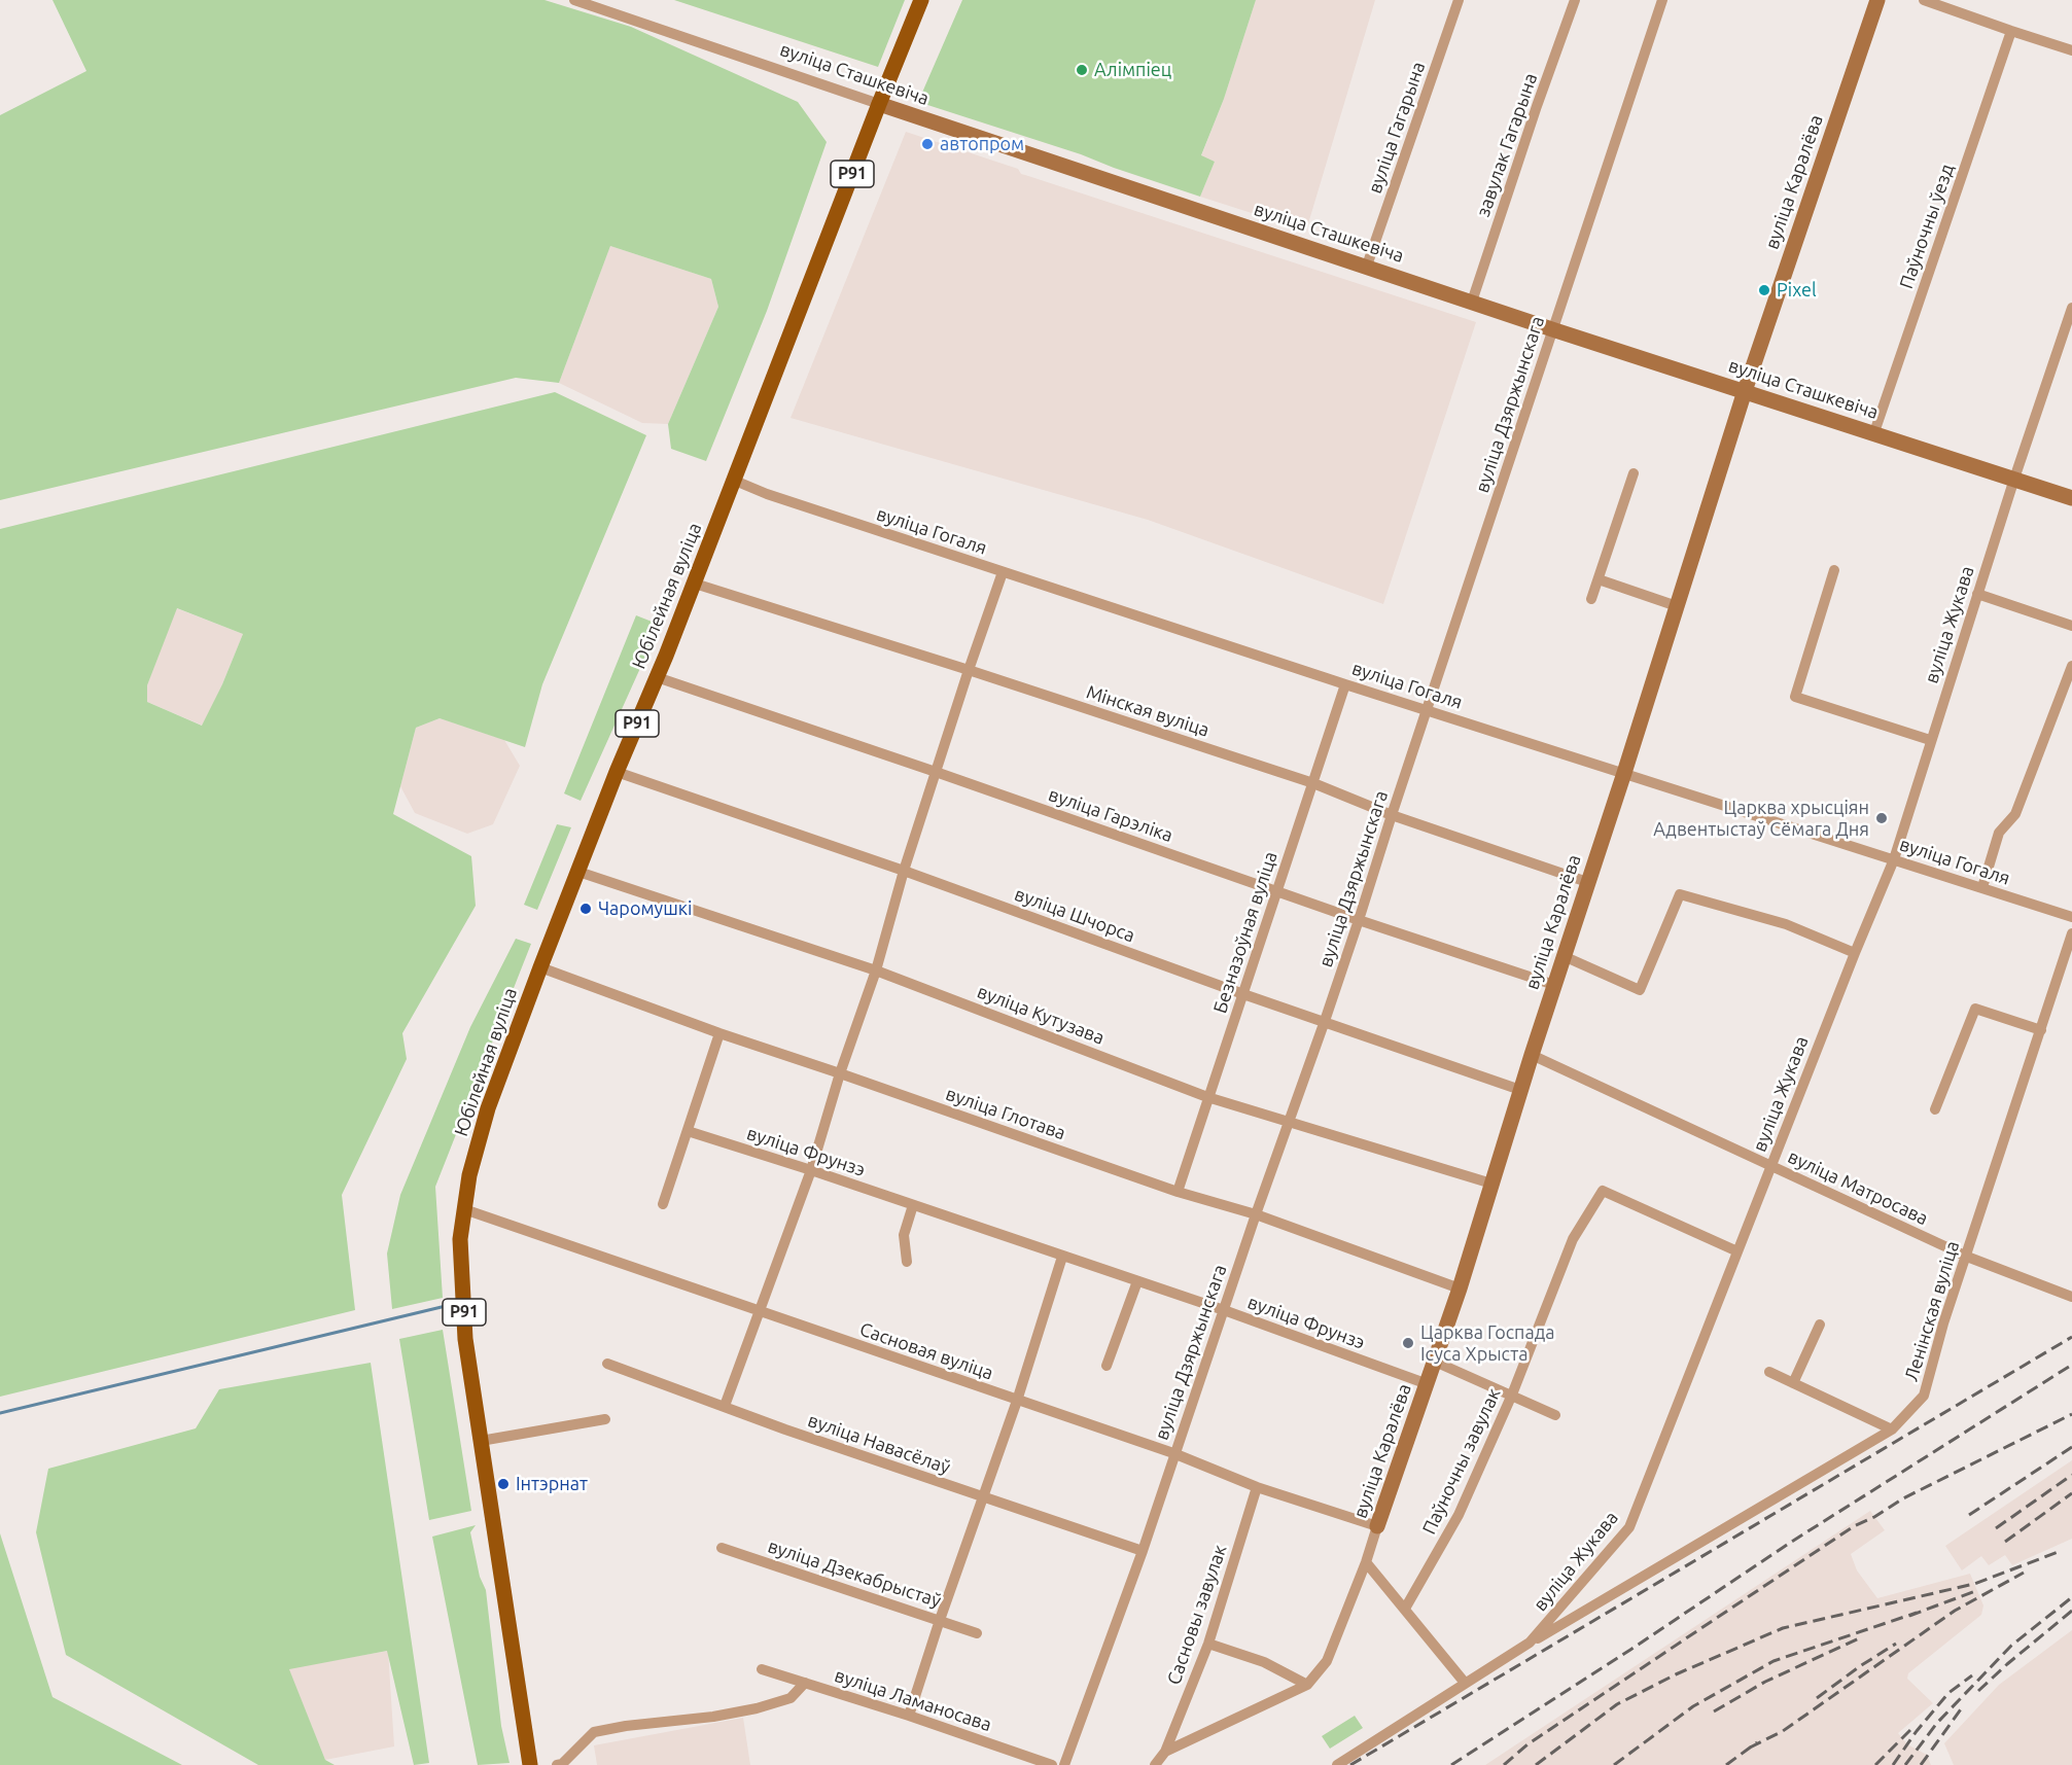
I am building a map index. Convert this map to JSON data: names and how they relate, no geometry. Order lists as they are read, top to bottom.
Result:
{
  "streets": {
    "main road": ["Р91", "Юбілейная вуліца"],
    "street": [
      "вуліца Сташкевіча",
      "вуліца Гагарына",
      "завулак Гагарына",
      "вуліца Каралёва",
      "Паўночны ўезд",
      "вуліца Дзяржынскага",
      "вуліца Гогаля",
      "вуліца Жукава",
      "Мінская вуліца",
      "вуліца Гарэліка",
      "вуліца Шчорса",
      "Безназоўная вуліца",
      "вуліца Кутузава",
      "вуліца Глотава",
      "вуліца Фрунзэ",
      "вуліца Матросава",
      "Ленінская вуліца",
      "Сасновая вуліца",
      "вуліца Навасёлаў",
      "Паўночны завулак",
      "вуліца Дзекабрыстаў",
      "Сасновы завулак",
      "вуліца Ламаносава"
    ]
  },
  "crossings": [
    ["вуліца Сташкевіча", "вуліца Гагарына"],
    ["вуліца Сташкевіча", "завулак Гагарына"],
    ["вуліца Сташкевіча", "вуліца Каралёва"],
    ["вуліца Сташкевіча", "Паўночны ўезд"],
    ["вуліца Сташкевіча", "вуліца Дзяржынскага"],
    ["вуліца Сташкевіча", "Юбілейная вуліца"],
    ["вуліца Сташкевіча", "вуліца Жукава"],
    ["Р91", "Юбілейная вуліца"],
    ["Р91", "Сасновая вуліца"],
    ["вуліца Каралёва", "вуліца Гогаля"],
    ["вуліца Каралёва", "Мінская вуліца"],
    ["вуліца Каралёва", "вуліца Гарэліка"],
    ["вуліца Каралёва", "вуліца Шчорса"],
    ["вуліца Каралёва", "вуліца Кутузава"],
    ["вуліца Каралёва", "вуліца Глотава"],
    ["вуліца Каралёва", "вуліца Фрунзэ"],
    ["вуліца Каралёва", "вуліца Матросава"],
    ["вуліца Каралёва", "Сасновая вуліца"],
    ["вуліца Каралёва", "Сасновы завулак"],
    ["вуліца Дзяржынскага", "вуліца Гогаля"],
    ["вуліца Дзяржынскага", "Мінская вуліца"],
    ["вуліца Дзяржынскага", "вуліца Гарэліка"],
    ["вуліца Дзяржынскага", "вуліца Шчорса"],
    ["вуліца Дзяржынскага", "вуліца Кутузава"],
    ["вуліца Дзяржынскага", "вуліца Глотава"],
    ["вуліца Дзяржынскага", "вуліца Фрунзэ"],
    ["вуліца Дзяржынскага", "Сасновая вуліца"],
    ["вуліца Дзяржынскага", "вуліца Навасёлаў"],
    ["вуліца Гогаля", "Юбілейная вуліца"],
    ["вуліца Гогаля", "вуліца Жукава"],
    ["вуліца Гогаля", "Безназоўная вуліца"],
    ["Юбілейная вуліца", "Мінская вуліца"],
    ["Юбілейная вуліца", "вуліца Гарэліка"],
    ["Юбілейная вуліца", "вуліца Шчорса"],
    ["Юбілейная вуліца", "вуліца Кутузава"],
    ["Юбілейная вуліца", "вуліца Глотава"],
    ["Юбілейная вуліца", "Сасновая вуліца"],
    ["вуліца Жукава", "вуліца Матросава"],
    ["вуліца Жукава", "Ленінская вуліца"],
    ["вуліца Жукава", "Паўночны завулак"],
    ["Мінская вуліца", "Безназоўная вуліца"],
    ["вуліца Гарэліка", "Безназоўная вуліца"],
    ["вуліца Шчорса", "Безназоўная вуліца"],
    ["Безназоўная вуліца", "вуліца Кутузава"],
    ["Безназоўная вуліца", "вуліца Глотава"],
    ["вуліца Матросава", "Ленінская вуліца"],
    ["Сасновая вуліца", "Сасновы завулак"]
  ],
  "places": [
    "Алімпіец",
    "автопром",
    "Pixel",
    "Царква хрысціян Адвентыстаў Сёмага Дня",
    "Чаромушкі",
    "Царква Госпада Ісуса Хрыста",
    "Інтэрнат"
  ]
}
